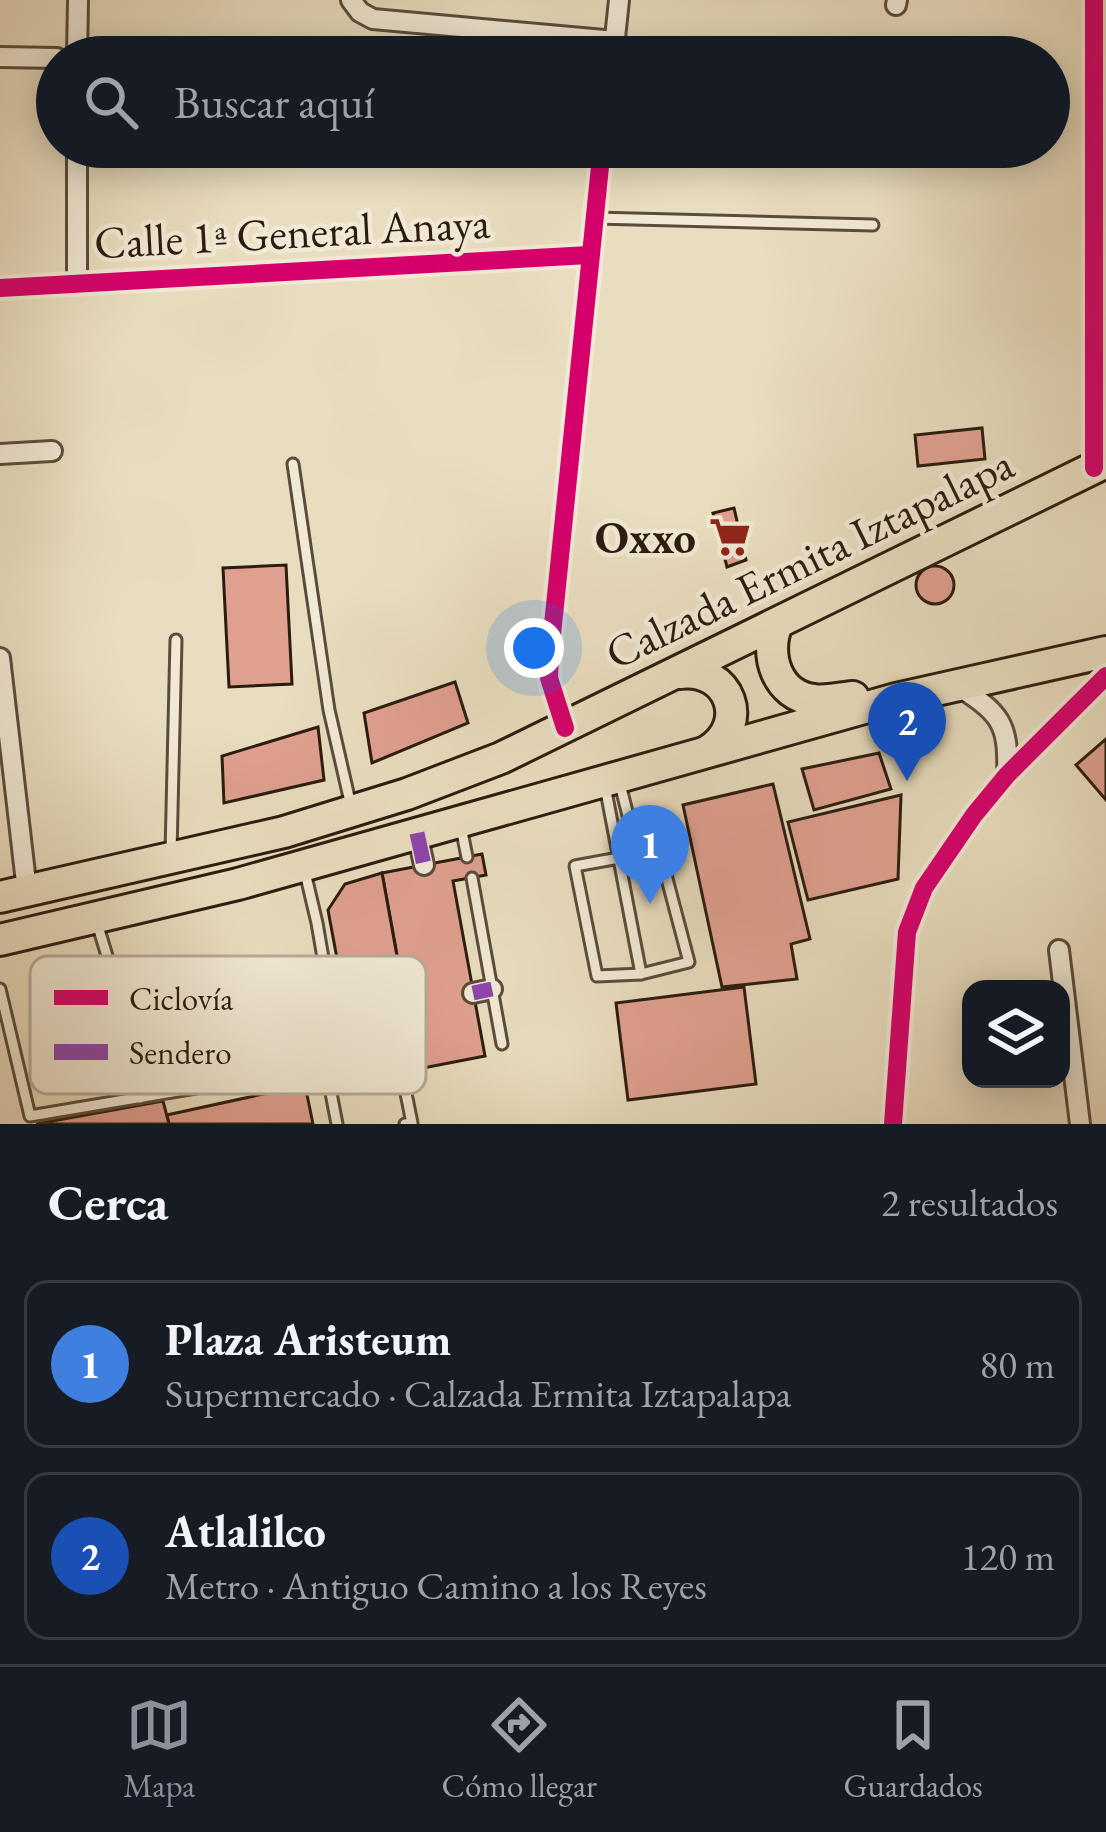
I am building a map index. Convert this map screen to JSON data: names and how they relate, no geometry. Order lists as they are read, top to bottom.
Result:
{
  "streets": {
    "main road": ["Calzada Ermita Iztapalapa"],
    "street": ["Calle 1ª General Anaya"]
  },
  "places": {
    "supermarket": ["Oxxo"]
  },
  "legend": ["Ciclovía", "Sendero"],
  "page": {
    "search": "Buscar aquí",
    "pins": ["2", "1"],
    "heading": ["Cerca", "2 resultados"],
    "list": [
      {
        "mark": "1",
        "name": "Plaza Aristeum",
        "note": "Supermercado · Calzada Ermita Iztapalapa",
        "value": "80 m"
      },
      {
        "mark": "2",
        "name": "Atlalilco",
        "note": "Metro · Antiguo Camino a los Reyes",
        "value": "120 m"
      }
    ],
    "nav": ["Mapa", "Cómo llegar", "Guardados"]
  }
}
